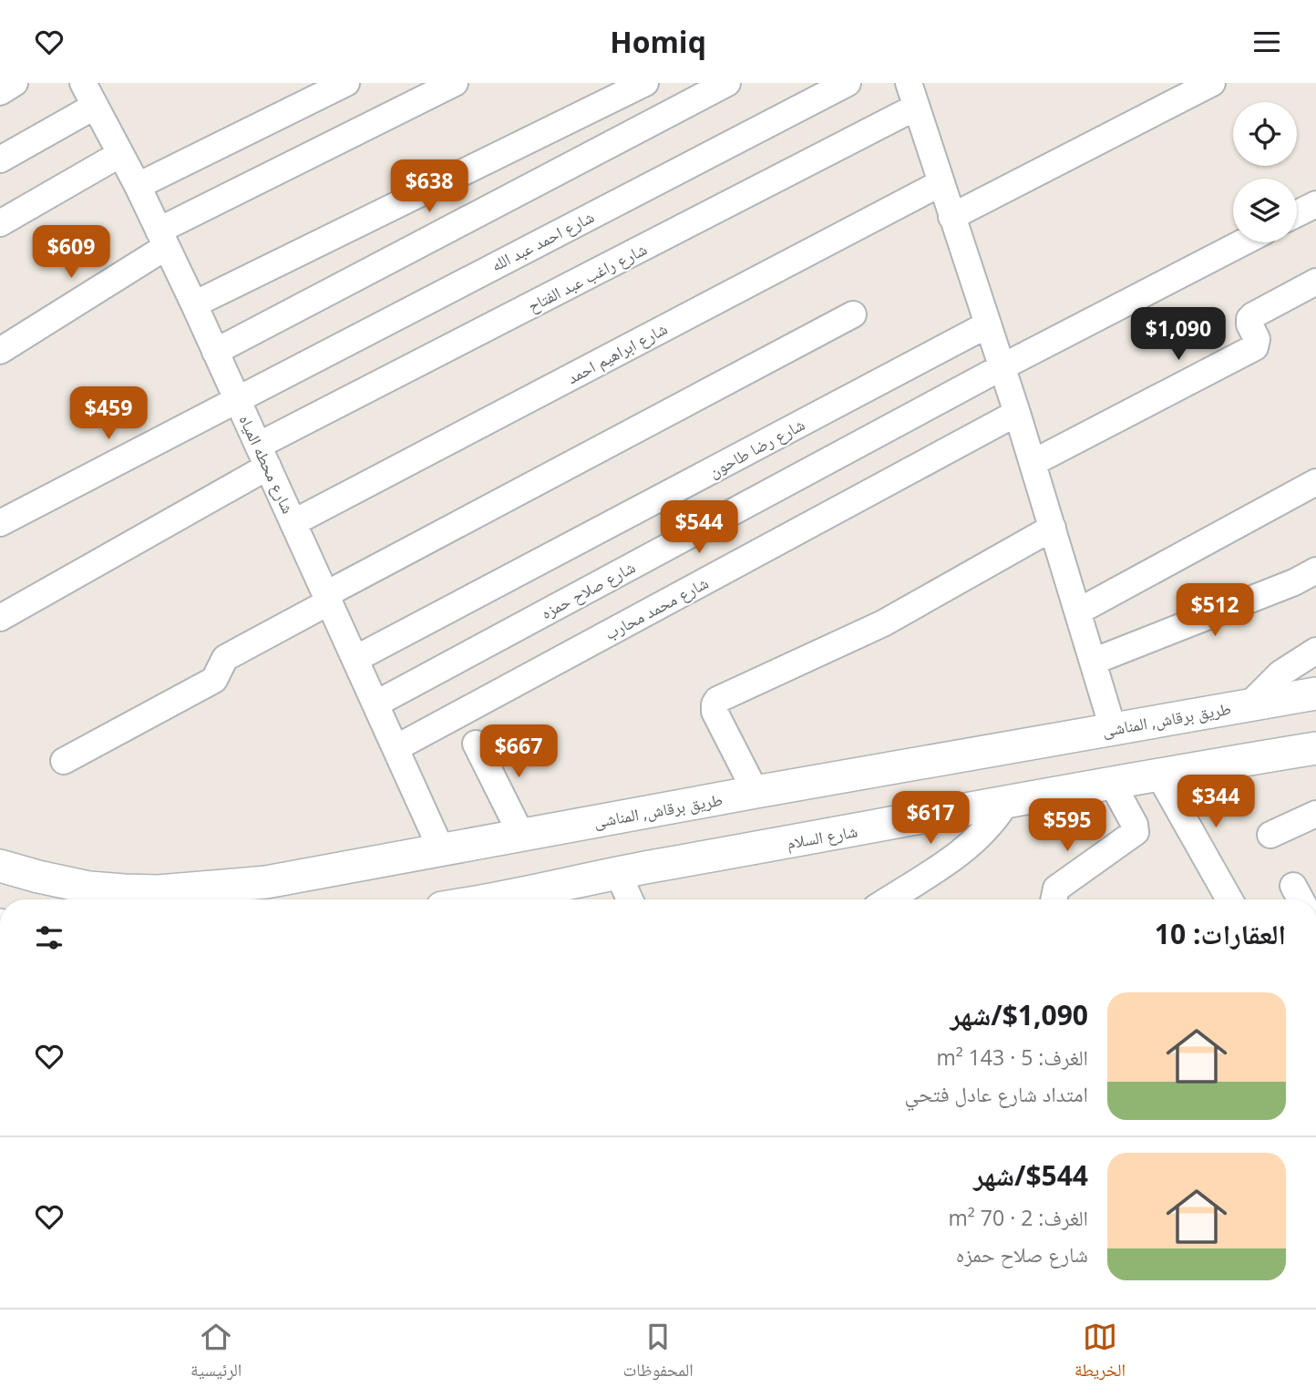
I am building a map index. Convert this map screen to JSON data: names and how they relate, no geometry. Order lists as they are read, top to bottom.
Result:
{
  "streets": {
    "street": [
      "شارع احمد عبد الله",
      "شارع راغب عبد الفتاح",
      "شارع ابراهيم احمد",
      "شارع رضا طاحون",
      "شارع محطه المياه",
      "شارع صلاح حمزه",
      "شارع محمد محارب",
      "طريق برقاش, المناشى",
      "شارع السلام"
    ]
  },
  "crossings": [
    ["شارع احمد عبد الله", "شارع محطه المياه"],
    ["شارع راغب عبد الفتاح", "شارع محطه المياه"],
    ["شارع ابراهيم احمد", "شارع محطه المياه"],
    ["شارع رضا طاحون", "شارع محطه المياه"],
    ["شارع محطه المياه", "شارع صلاح حمزه"],
    ["شارع محطه المياه", "شارع محمد محارب"],
    ["شارع محطه المياه", "طريق برقاش, المناشى"]
  ],
  "page": {
    "header": "Homiq",
    "price": [
      "$638",
      "$609",
      "$1,090",
      "$459",
      "$544",
      "$512",
      "$667",
      "$344",
      "$617",
      "$595"
    ],
    "heading": "العقارات: 10",
    "list": [
      {
        "name": "$1,090/شهر",
        "note": "الغرف: 5 · 143 m² · امتداد شارع عادل فتحي"
      },
      {
        "name": "$544/شهر",
        "note": "الغرف: 2 · 70 m² · شارع صلاح حمزه"
      }
    ],
    "tabs": ["الخريطة", "المحفوظات", "الرئيسية"]
  }
}
